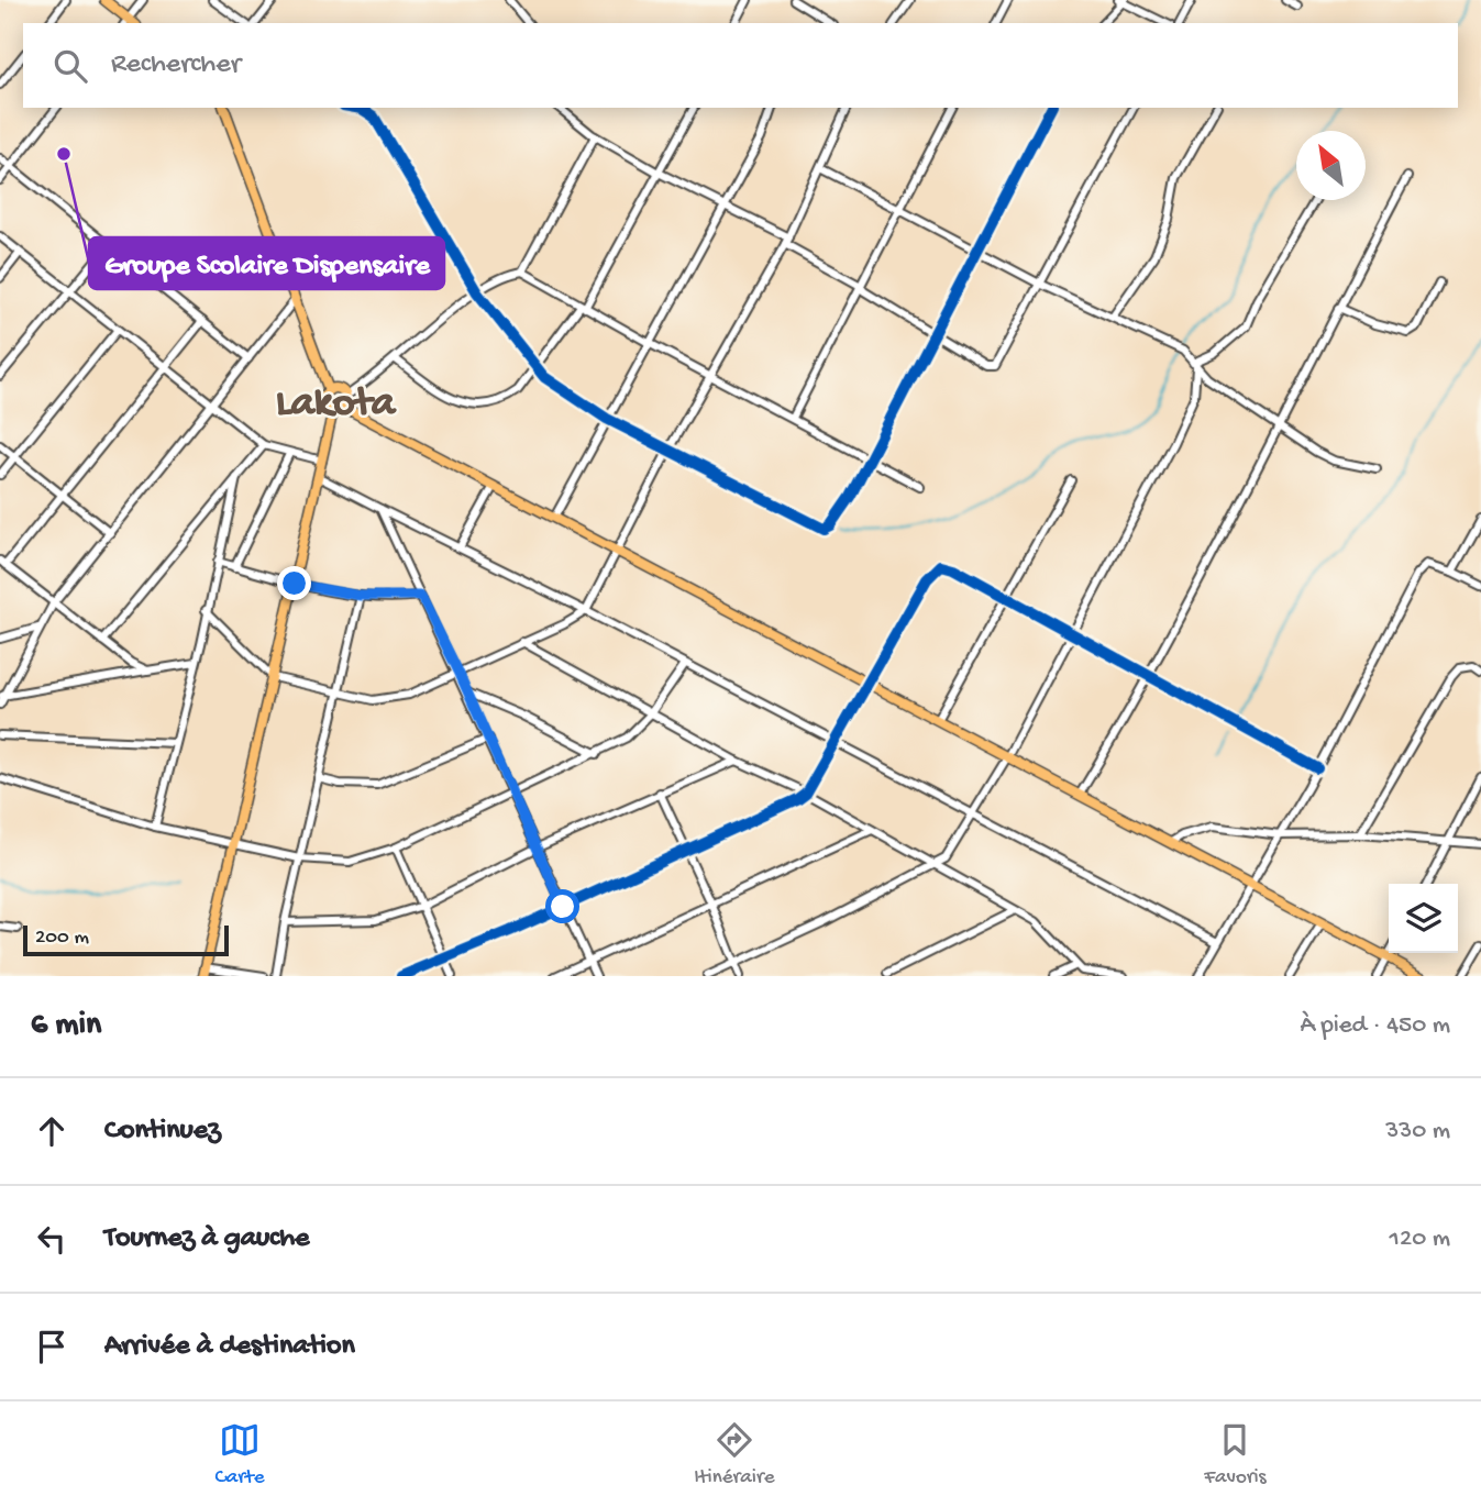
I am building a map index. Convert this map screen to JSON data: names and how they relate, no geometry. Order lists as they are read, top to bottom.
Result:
{
  "districts": ["Lakota"],
  "places": ["Groupe Scolaire Dispensaire"],
  "scale_bar": "200 m",
  "north": "top left",
  "page": {
    "search": "Rechercher",
    "scale": "200 m",
    "heading": ["6 min", "À pied · 450 m"],
    "list": [
      ["Continuez", "330 m"],
      ["Tournez à gauche", "120 m"],
      "Arrivée à destination"
    ],
    "nav": ["Carte", "Itinéraire", "Favoris"]
  }
}
